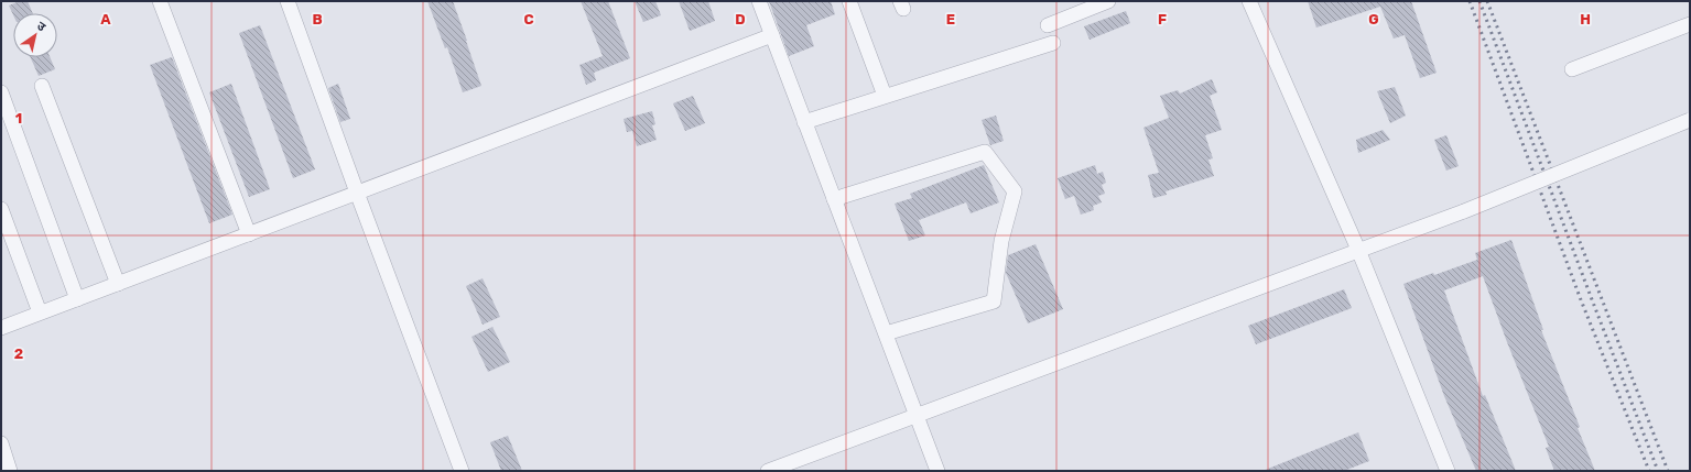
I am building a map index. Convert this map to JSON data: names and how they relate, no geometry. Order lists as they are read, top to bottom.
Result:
{
  "north": "top right",
  "grid": {
    "columns": [
      "A",
      "B",
      "C",
      "D",
      "E",
      "F",
      "G",
      "H"
    ],
    "rows": ["1", "2"]
  }
}
